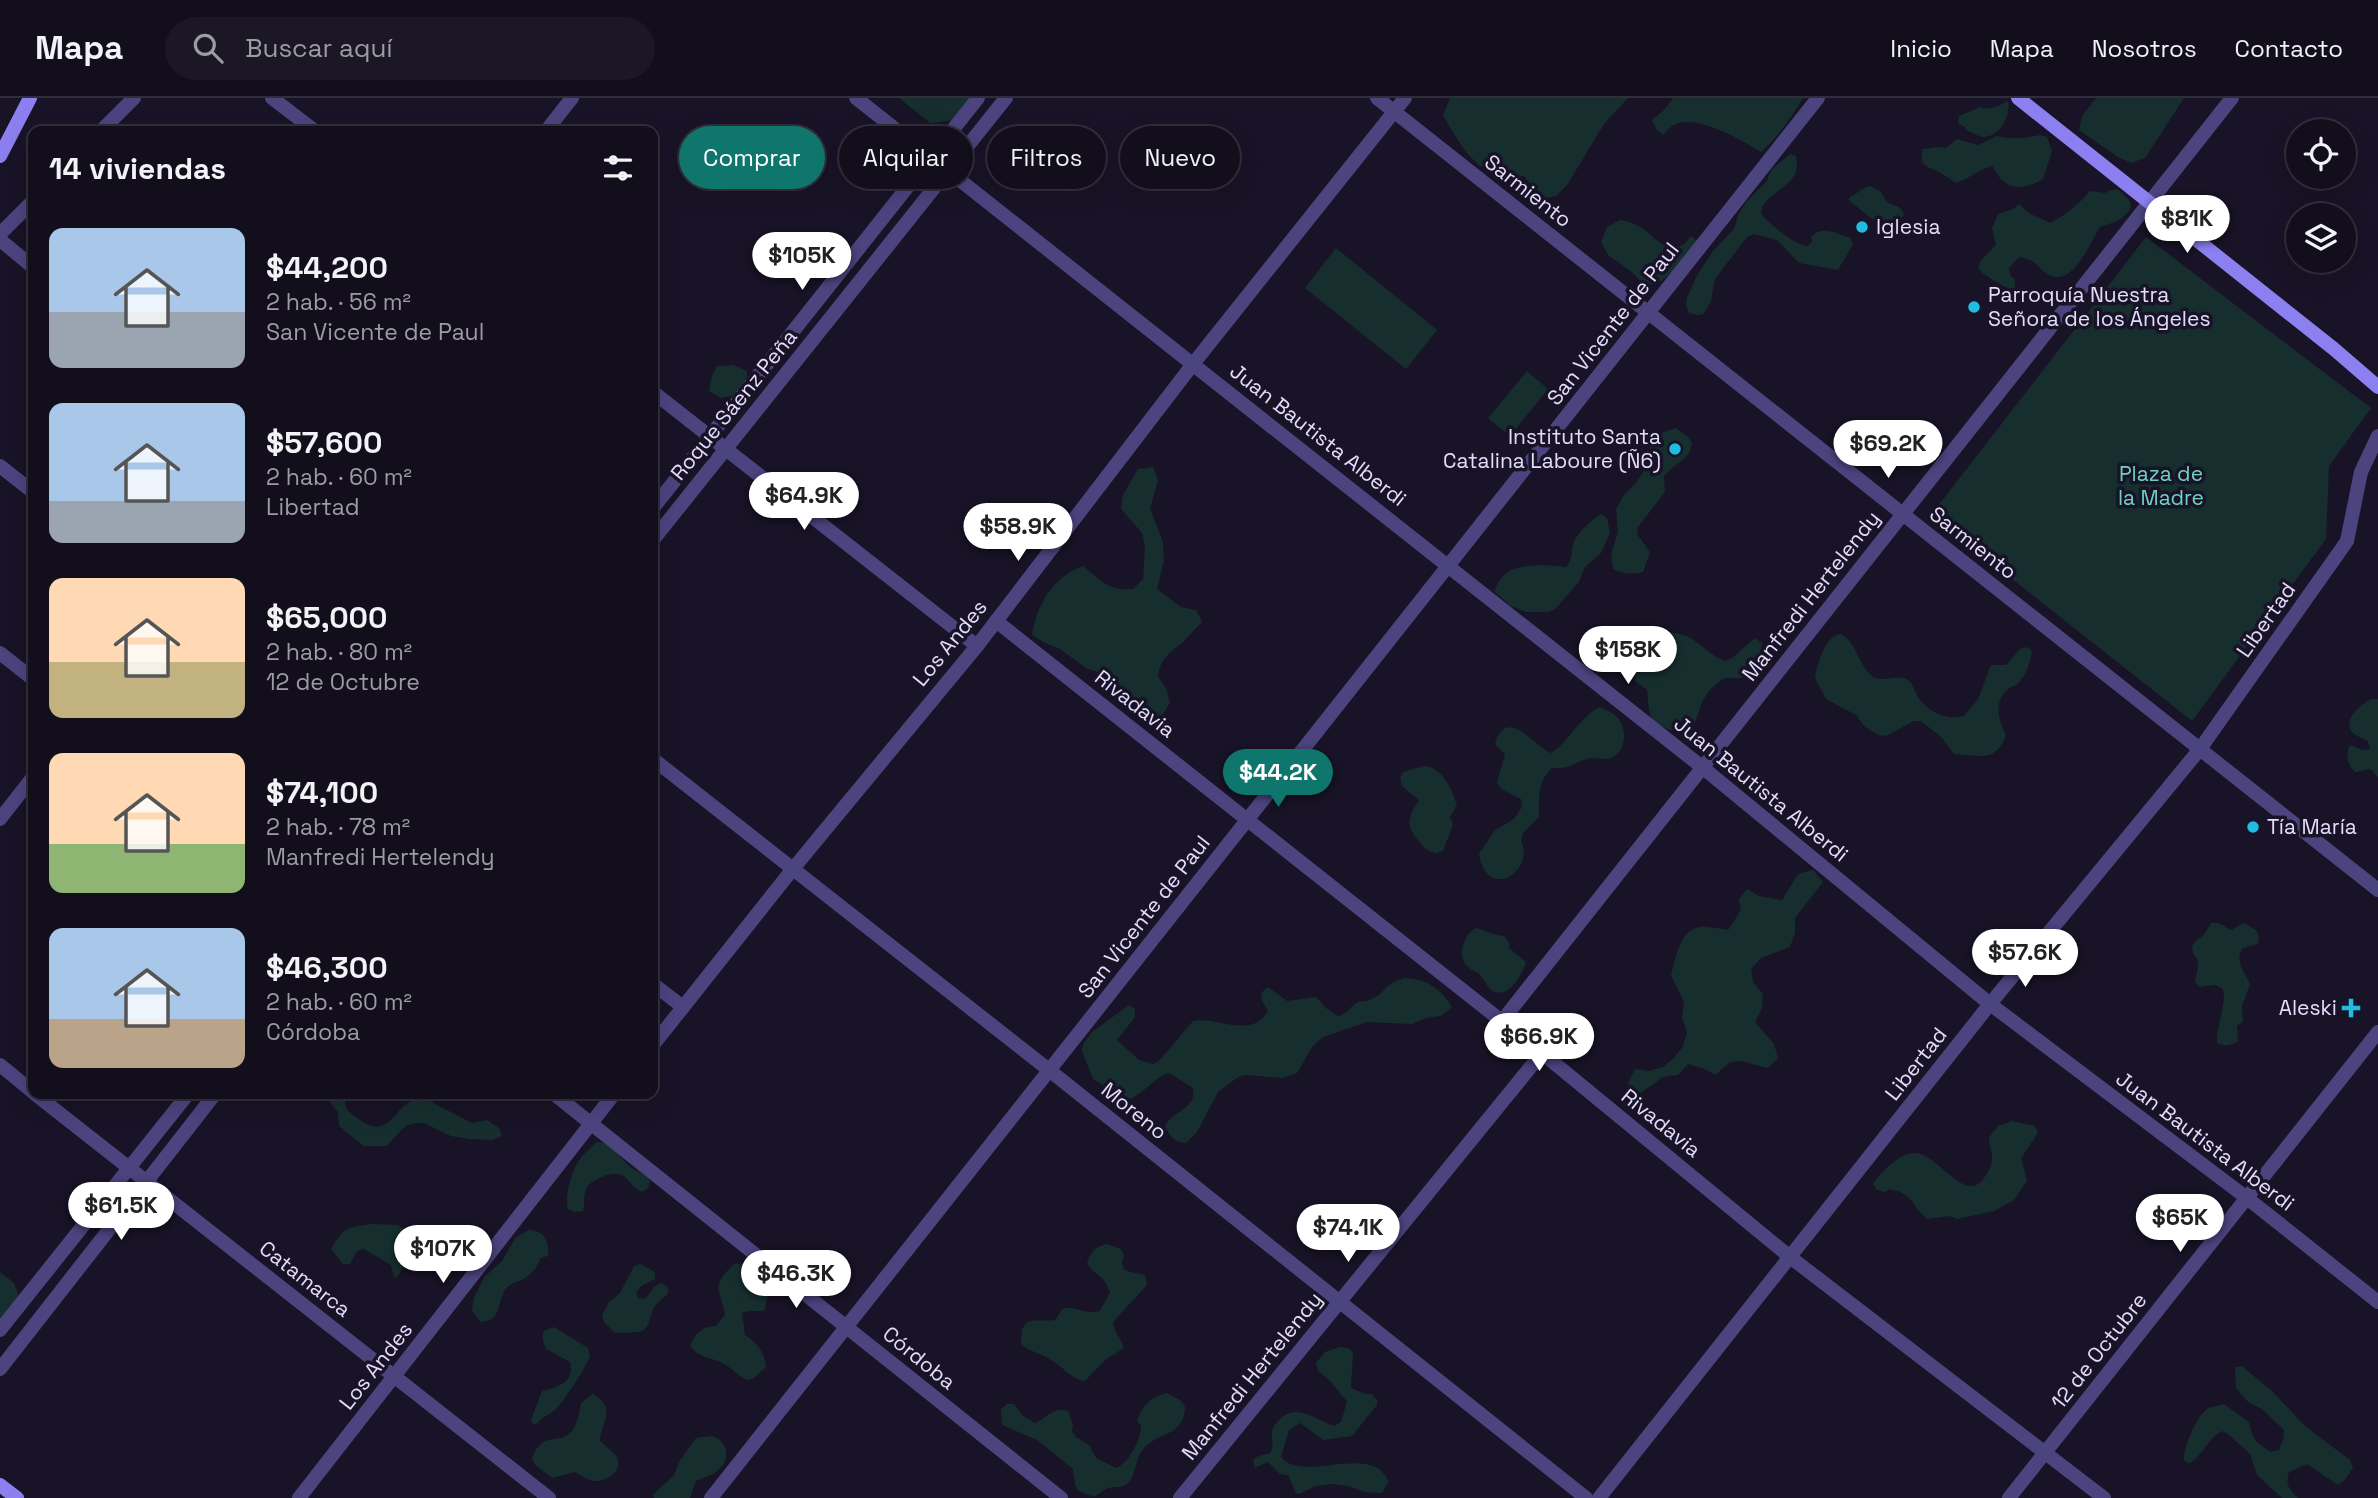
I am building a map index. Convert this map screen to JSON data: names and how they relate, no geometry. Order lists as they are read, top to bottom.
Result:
{
  "streets": {
    "street": [
      "Sarmiento",
      "San Vicente de Paul",
      "Roque Sáenz Peña",
      "Juan Bautista Alberdi",
      "Manfredi Hertelendy",
      "Libertad",
      "Los Andes",
      "Rivadavia",
      "Moreno",
      "Catamarca",
      "12 de Octubre",
      "Córdoba"
    ]
  },
  "crossings": [
    ["Sarmiento", "San Vicente de Paul"],
    ["Sarmiento", "Manfredi Hertelendy"],
    ["Sarmiento", "Libertad"],
    ["Sarmiento", "Los Andes"],
    ["San Vicente de Paul", "Juan Bautista Alberdi"],
    ["San Vicente de Paul", "Rivadavia"],
    ["San Vicente de Paul", "Moreno"],
    ["San Vicente de Paul", "Córdoba"],
    ["Juan Bautista Alberdi", "Manfredi Hertelendy"],
    ["Juan Bautista Alberdi", "Libertad"],
    ["Juan Bautista Alberdi", "Los Andes"],
    ["Juan Bautista Alberdi", "12 de Octubre"],
    ["Manfredi Hertelendy", "Rivadavia"],
    ["Manfredi Hertelendy", "Moreno"],
    ["Libertad", "Rivadavia"],
    ["Los Andes", "Rivadavia"],
    ["Los Andes", "Moreno"],
    ["Los Andes", "Catamarca"],
    ["Los Andes", "Córdoba"],
    ["Rivadavia", "12 de Octubre"]
  ],
  "parks": ["Plaza de la Madre"],
  "places": {
    "other": [
      "Iglesia",
      "Parroquía Nuestra Señora de los Ángeles",
      "Instituto Santa Catalina Laboure (Ñ6)",
      "Tía María"
    ],
    "health": ["Aleski"]
  },
  "page": {
    "header": "Mapa",
    "search": "Buscar aquí",
    "nav": [
      "Inicio",
      "Mapa",
      "Nosotros",
      "Contacto"
    ],
    "chip": [
      "Comprar",
      "Alquilar",
      "Filtros",
      "Nuevo"
    ],
    "heading": "14 viviendas",
    "price": [
      "$81K",
      "$105K",
      "$69.2K",
      "$64.9K",
      "$58.9K",
      "$158K",
      "$44.2K",
      "$57.6K",
      "$66.9K",
      "$61.5K",
      "$65K",
      "$74.1K",
      "$107K",
      "$46.3K"
    ],
    "list": [
      {
        "name": "$44,200",
        "note": "2 hab. · 56 m² · San Vicente de Paul"
      },
      {
        "name": "$57,600",
        "note": "2 hab. · 60 m² · Libertad"
      },
      {
        "name": "$65,000",
        "note": "2 hab. · 80 m² · 12 de Octubre"
      },
      {
        "name": "$74,100",
        "note": "2 hab. · 78 m² · Manfredi Hertelendy"
      },
      {
        "name": "$46,300",
        "note": "2 hab. · 60 m² · Córdoba"
      }
    ]
  }
}
